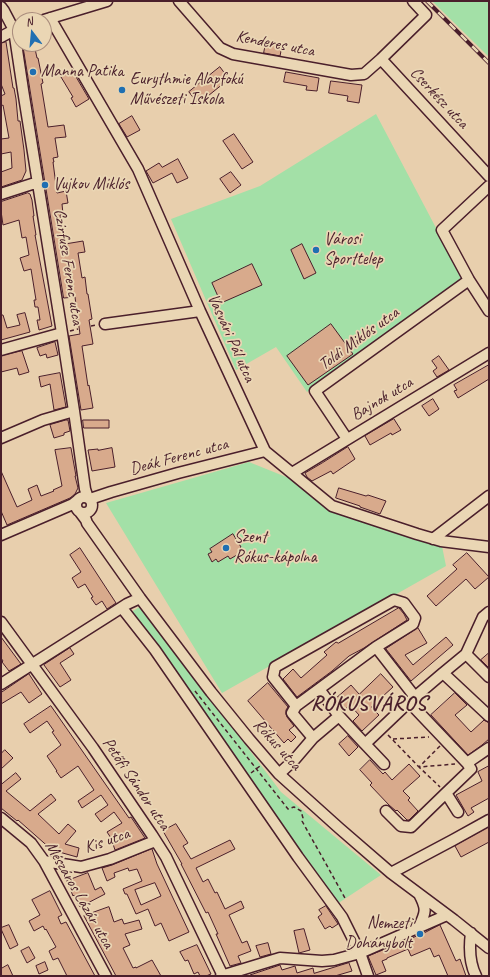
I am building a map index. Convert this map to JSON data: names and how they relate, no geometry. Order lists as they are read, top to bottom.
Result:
{
  "streets": {
    "street": [
      "Kenderes utca",
      "Cserkész utca",
      "Czirfusz Ferenc utca",
      "Vasvári Pál utca",
      "Toldi Miklós utca",
      "Bajnok utca",
      "Deák Ferenc utca",
      "Rókus utca",
      "Petőfi Sándor utca",
      "Kis utca",
      "Mészáros Lázár utca"
    ]
  },
  "crossings": [
    ["Kenderes utca", "Cserkész utca"],
    ["Czirfusz Ferenc utca", "Deák Ferenc utca"],
    ["Czirfusz Ferenc utca", "Rókus utca"],
    ["Vasvári Pál utca", "Bajnok utca"],
    ["Vasvári Pál utca", "Deák Ferenc utca"],
    ["Toldi Miklós utca", "Bajnok utca"],
    ["Deák Ferenc utca", "Rókus utca"],
    ["Petőfi Sándor utca", "Kis utca"],
    ["Kis utca", "Mészáros Lázár utca"]
  ],
  "districts": ["RÓKUSVÁROS"],
  "places": [
    "Manna Patika",
    "Eurythmie Alapfokú Művészeti Iskola",
    "Vujkov Miklós",
    "Városi Sporttelep",
    "Szent Rókus-kápolna",
    "Nemzeti Dohánybolt"
  ],
  "north": "top"
}
